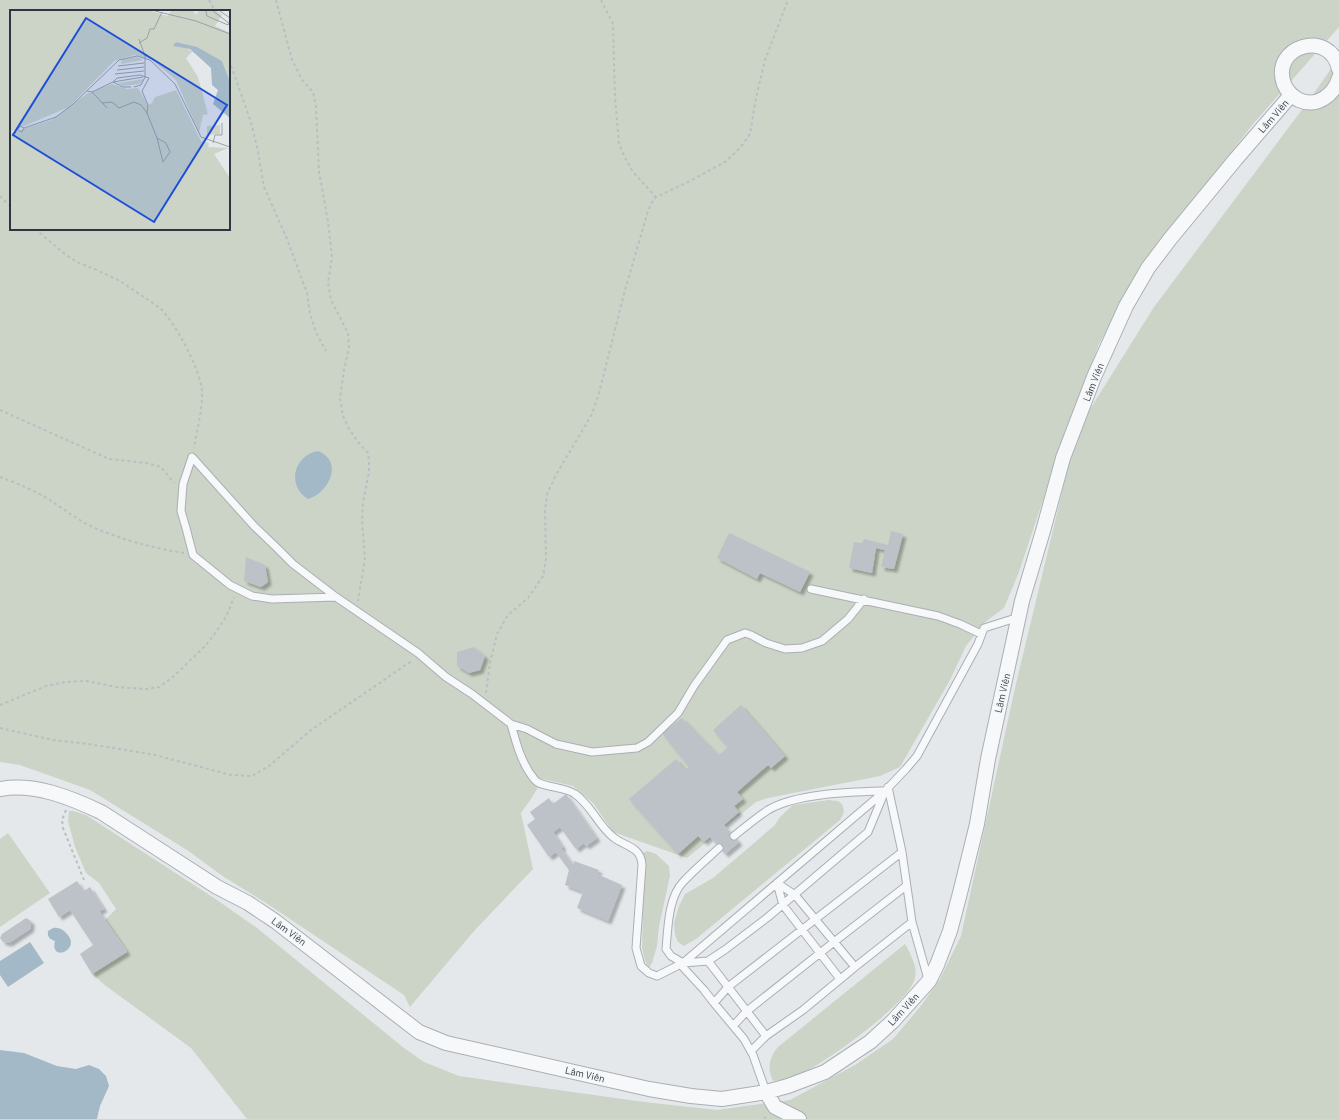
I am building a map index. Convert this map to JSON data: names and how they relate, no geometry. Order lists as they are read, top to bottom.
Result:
{
  "streets": {
    "street": ["Lâm Viên"]
  }
}
